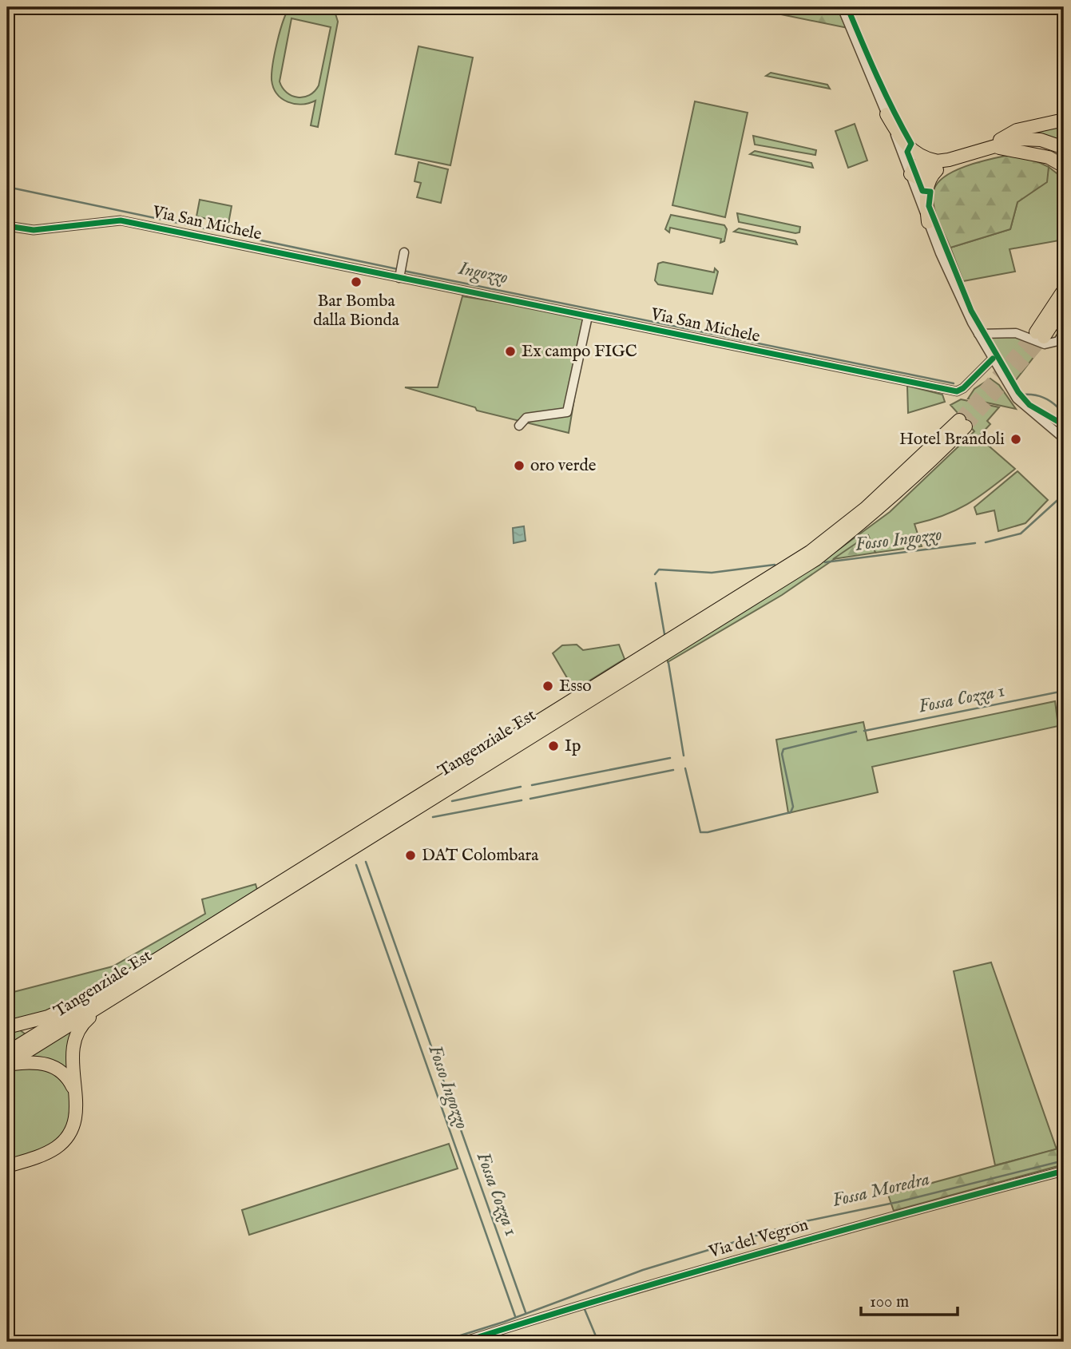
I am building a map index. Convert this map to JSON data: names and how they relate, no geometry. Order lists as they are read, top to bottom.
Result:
{
  "streets": {
    "highway": ["Tangenziale Est"],
    "street": ["Via San Michele", "Via del Vegron"]
  },
  "water": [
    "Ingozzo",
    "Fosso Ingozzo",
    "Fossa Cozza 1",
    "Fossa Moredra"
  ],
  "places": [
    "Bar Bomba dalla Bionda",
    "Ex campo FIGC",
    "Hotel Brandoli",
    "oro verde",
    "Esso",
    "Ip",
    "DAT Colombara"
  ],
  "scale_bar": "100 m"
}
